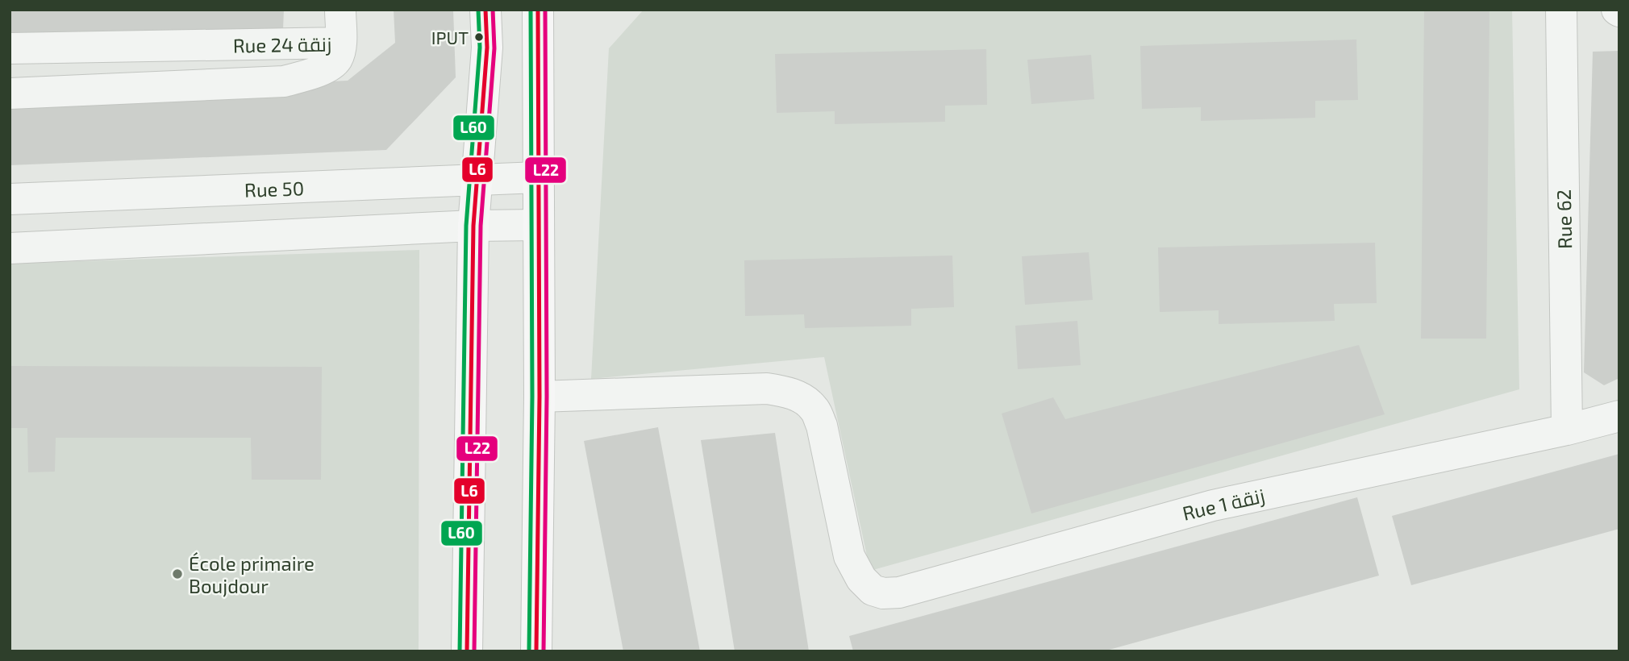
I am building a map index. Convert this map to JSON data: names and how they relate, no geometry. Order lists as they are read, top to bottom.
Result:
{
  "streets": {
    "street": [
      "Rue 24 زنقة",
      "Rue 50",
      "Rue 62",
      "Rue 1 زنقة"
    ]
  },
  "crossings": [
    ["Rue 62", "Rue 1 زنقة"]
  ],
  "places": ["IPUT", "École primaire Boujdour"],
  "lines": ["transit line L6", "transit line L22", "transit line L60"]
}
